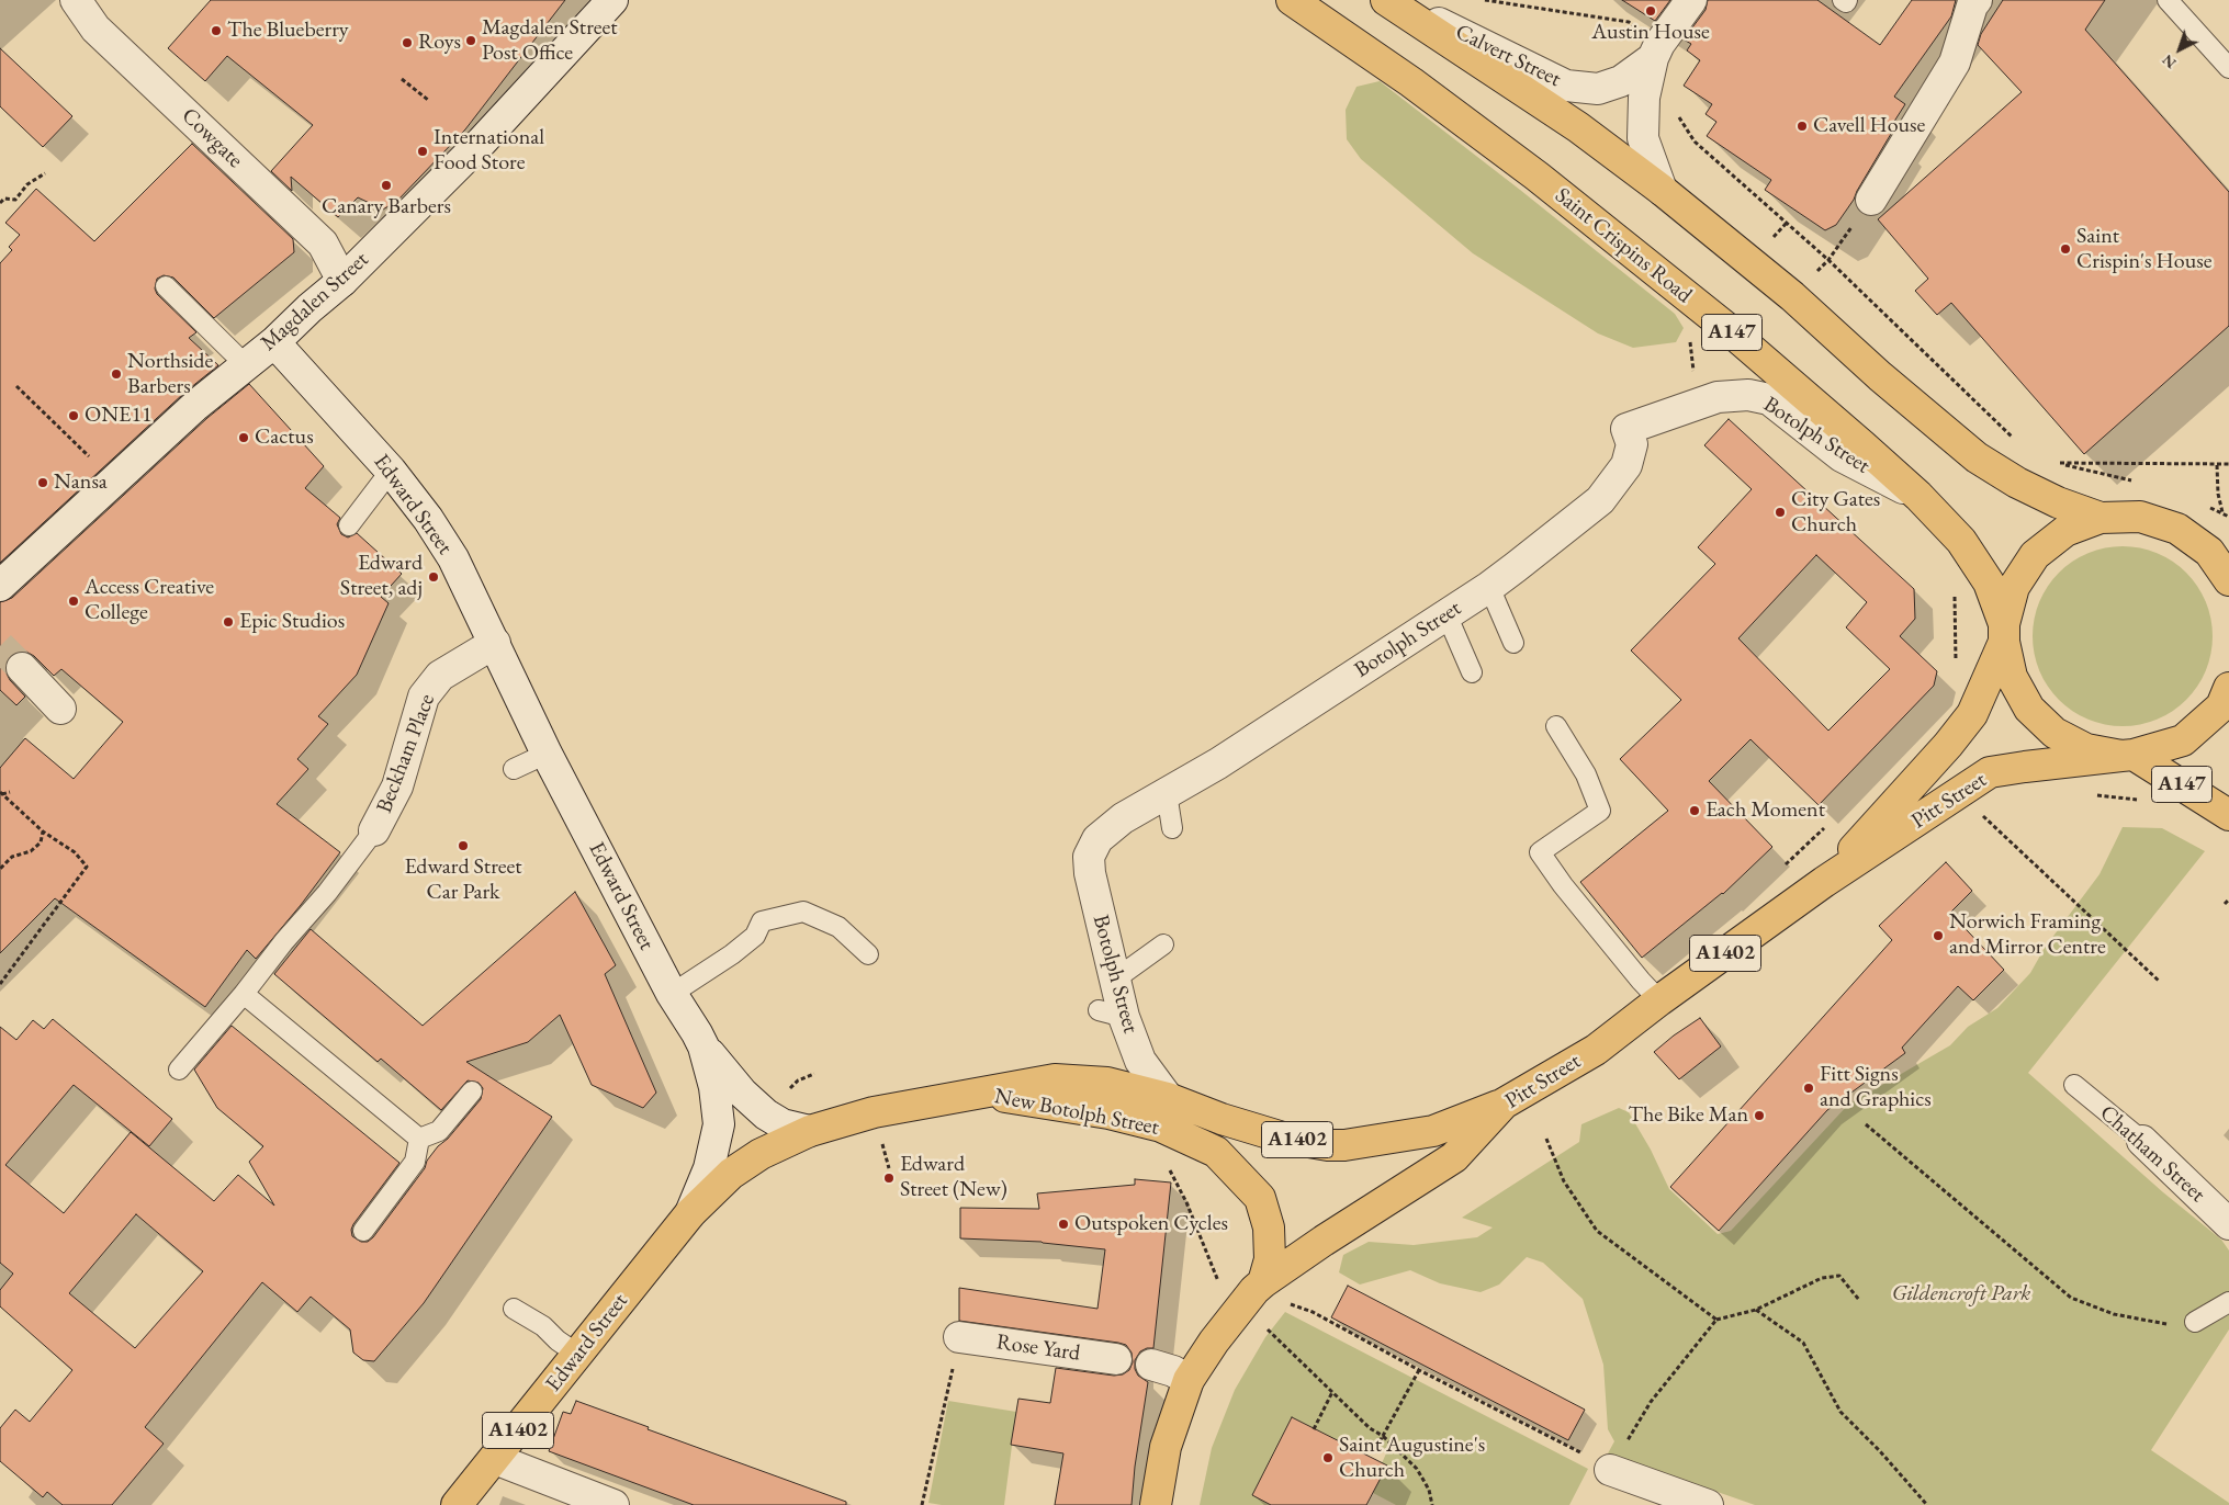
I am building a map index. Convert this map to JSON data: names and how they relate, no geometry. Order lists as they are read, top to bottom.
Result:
{
  "streets": {
    "main road": [
      "Saint Crispins Road",
      "A147",
      "Edward Street",
      "Pitt Street",
      "A1402",
      "New Botolph Street"
    ],
    "street": [
      "Calvert Street",
      "Cowgate",
      "Magdalen Street",
      "Botolph Street",
      "Beckham Place",
      "Chatham Street",
      "Rose Yard"
    ]
  },
  "crossings": [
    ["Calvert Street", "Saint Crispins Road"],
    ["Cowgate", "Magdalen Street"],
    ["Saint Crispins Road", "Botolph Street"],
    ["Saint Crispins Road", "Pitt Street"],
    ["Magdalen Street", "Edward Street"],
    ["Botolph Street", "New Botolph Street"],
    ["Edward Street", "Beckham Place"],
    ["Edward Street", "New Botolph Street"],
    ["Pitt Street", "A1402"],
    ["Pitt Street", "New Botolph Street"],
    ["A1402", "New Botolph Street"]
  ],
  "parks": ["Gildencroft Park"],
  "places": [
    "Austin House",
    "The Blueberry",
    "Magdalen Street Post Office",
    "Roys",
    "Cavell House",
    "International Food Store",
    "Canary Barbers",
    "Saint Crispin's House",
    "Northside Barbers",
    "ONE11",
    "Cactus",
    "Nansa",
    "City Gates Church",
    "Edward Street, adj",
    "Access Creative College",
    "Epic Studios",
    "Each Moment",
    "Edward Street Car Park",
    "Norwich Framing and Mirror Centre",
    "Fitt Signs and Graphics",
    "The Bike Man",
    "Edward Street (New)",
    "Outspoken Cycles",
    "Saint Augustine's Church"
  ],
  "north": "bottom left"
}
